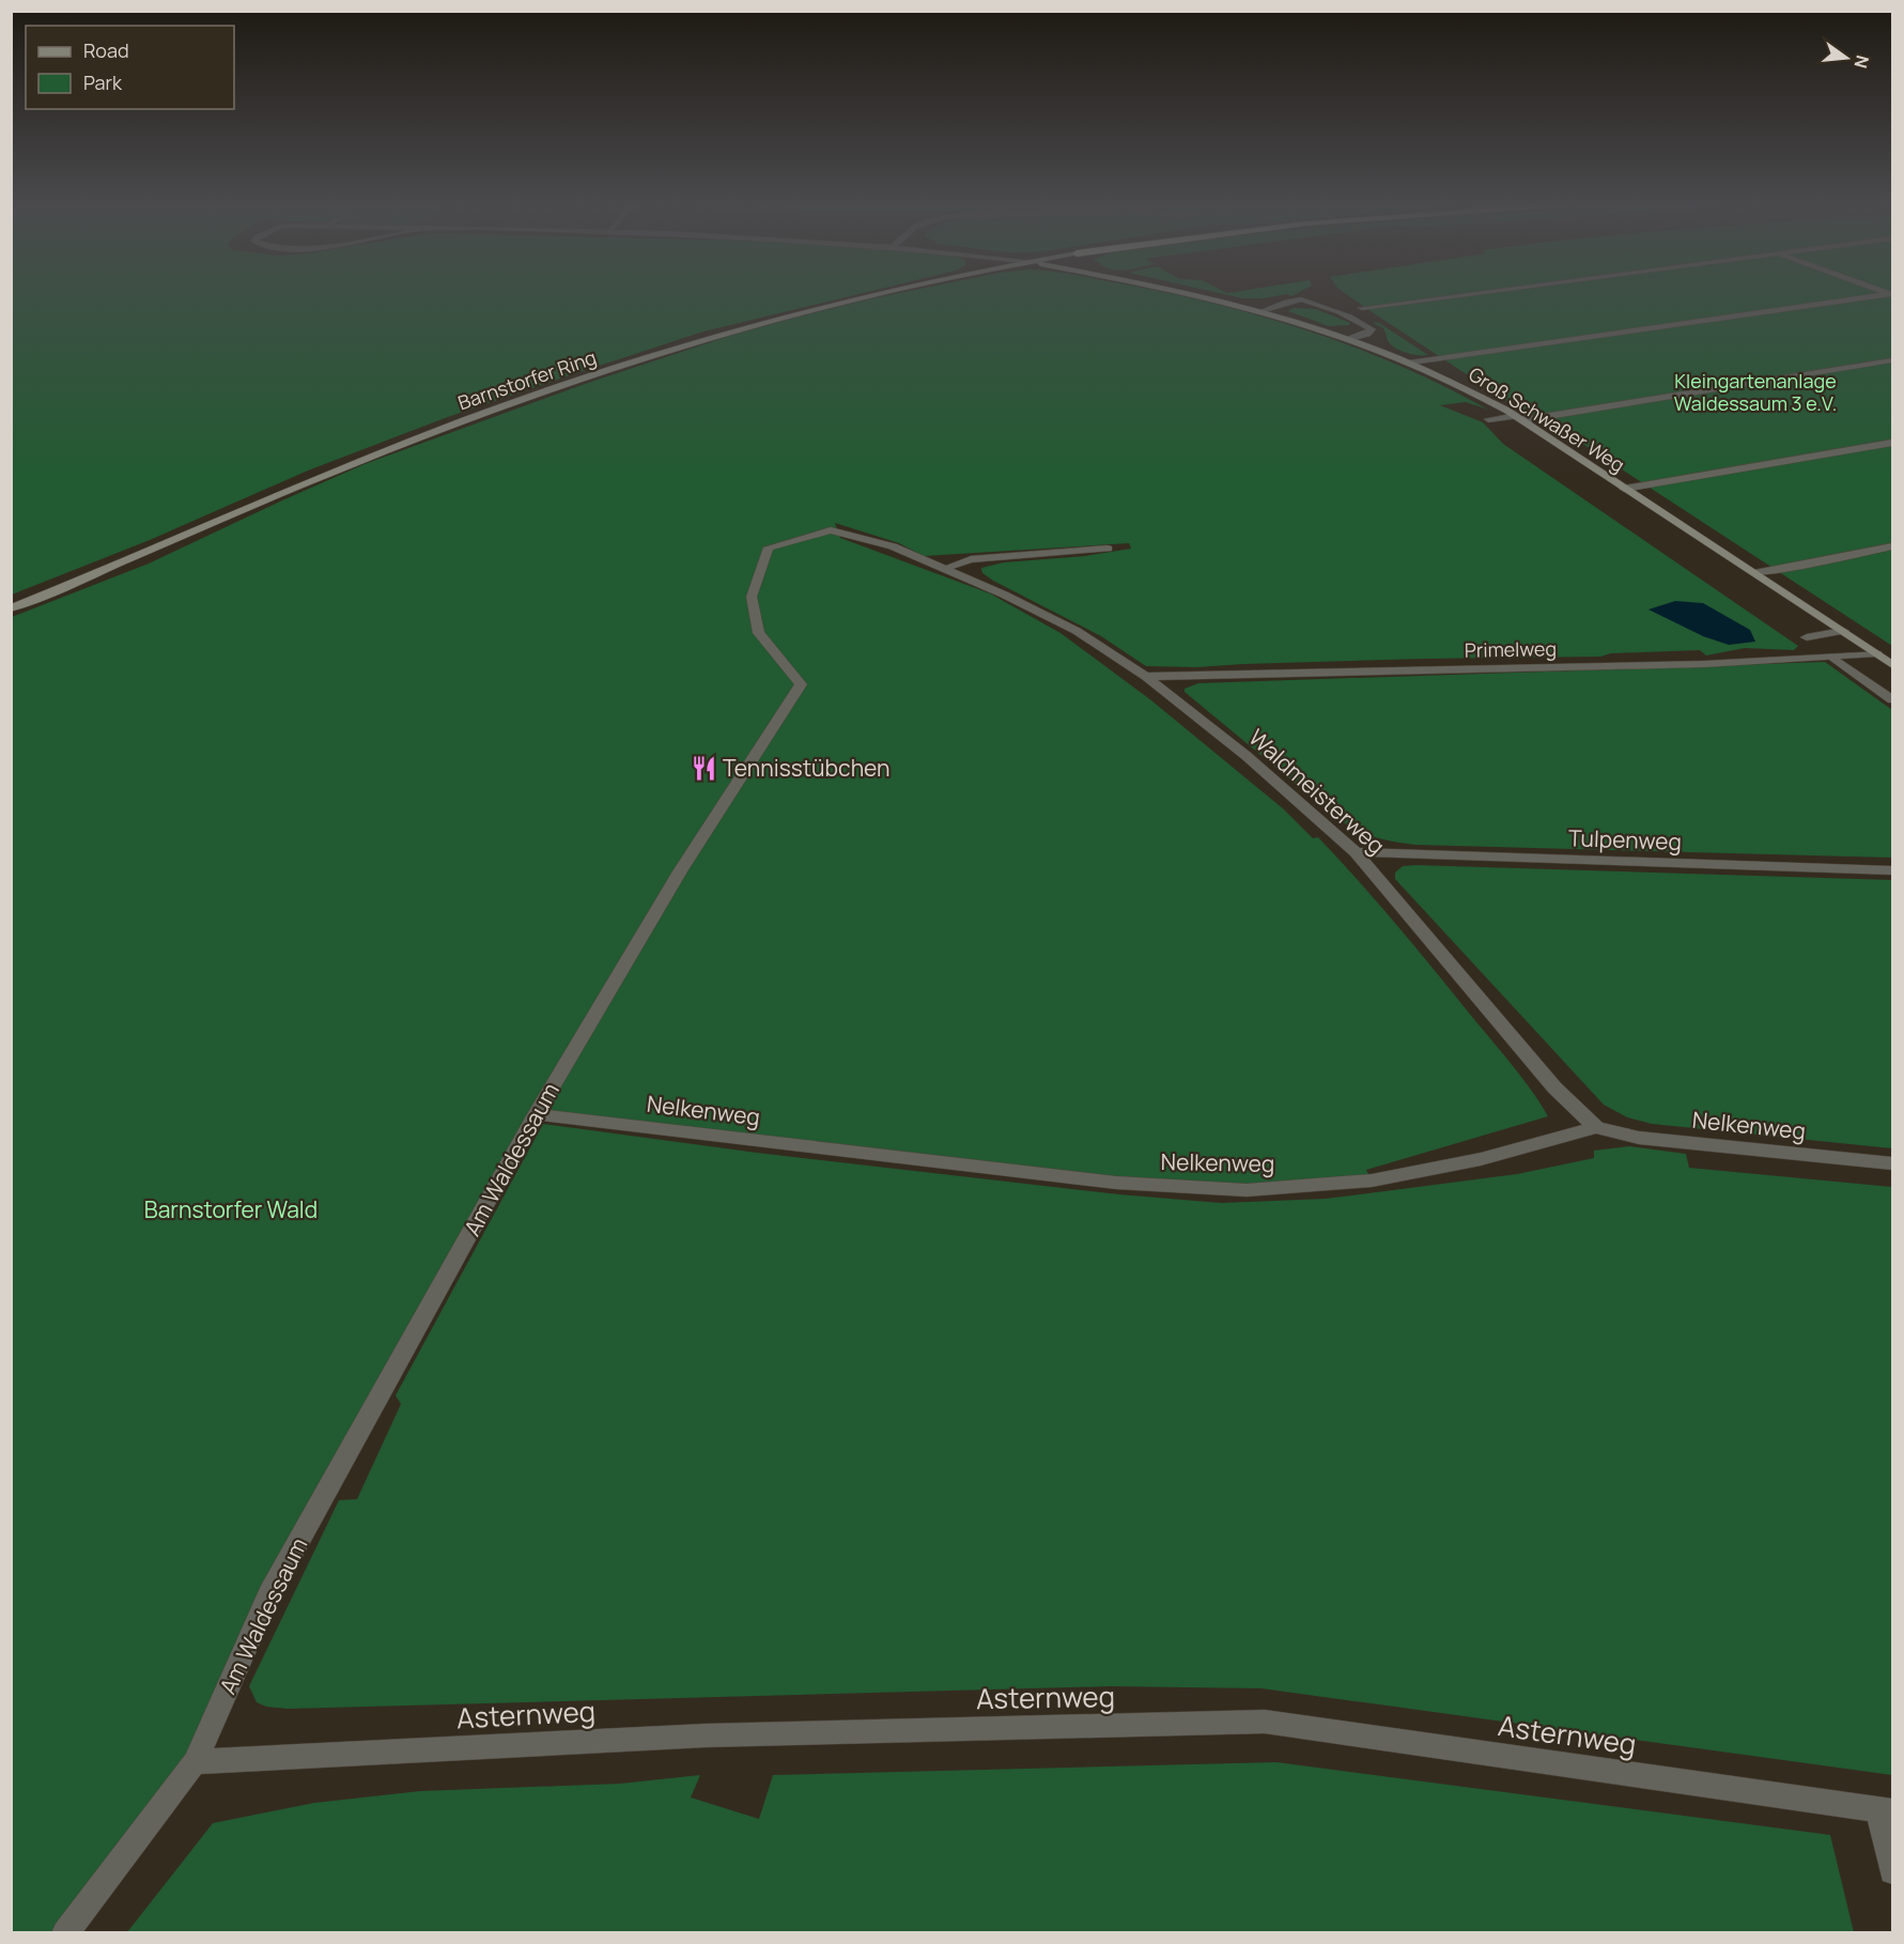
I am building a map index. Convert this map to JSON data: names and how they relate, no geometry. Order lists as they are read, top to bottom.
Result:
{
  "streets": {
    "main road": ["Barnstorfer Ring", "Groß Schwaßer Weg"],
    "street": [
      "Primelweg",
      "Waldmeisterweg",
      "Tulpenweg",
      "Nelkenweg",
      "Am Waldessaum",
      "Asternweg"
    ]
  },
  "crossings": [
    ["Groß Schwaßer Weg", "Primelweg"],
    ["Primelweg", "Waldmeisterweg"],
    ["Waldmeisterweg", "Tulpenweg"],
    ["Waldmeisterweg", "Nelkenweg"],
    ["Waldmeisterweg", "Am Waldessaum"],
    ["Nelkenweg", "Am Waldessaum"],
    ["Am Waldessaum", "Asternweg"]
  ],
  "parks": ["Kleingartenanlage Waldessaum 3 e.V.", "Barnstorfer Wald"],
  "places": {
    "restaurant": ["Tennisstübchen"]
  },
  "legend": ["Road", "Park"],
  "north": "right"
}
